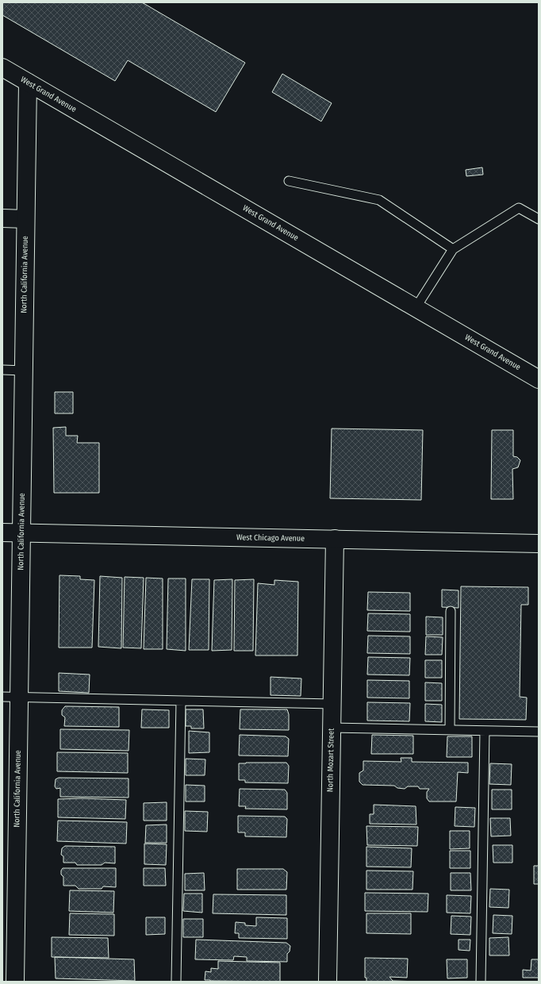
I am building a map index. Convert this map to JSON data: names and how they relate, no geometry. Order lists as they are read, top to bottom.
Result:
{
  "streets": {
    "street": [
      "West Grand Avenue",
      "North California Avenue",
      "West Chicago Avenue",
      "North Mozart Street"
    ]
  },
  "crossings": [
    ["West Grand Avenue", "North California Avenue"],
    ["North California Avenue", "West Chicago Avenue"],
    ["West Chicago Avenue", "North Mozart Street"]
  ]
}
